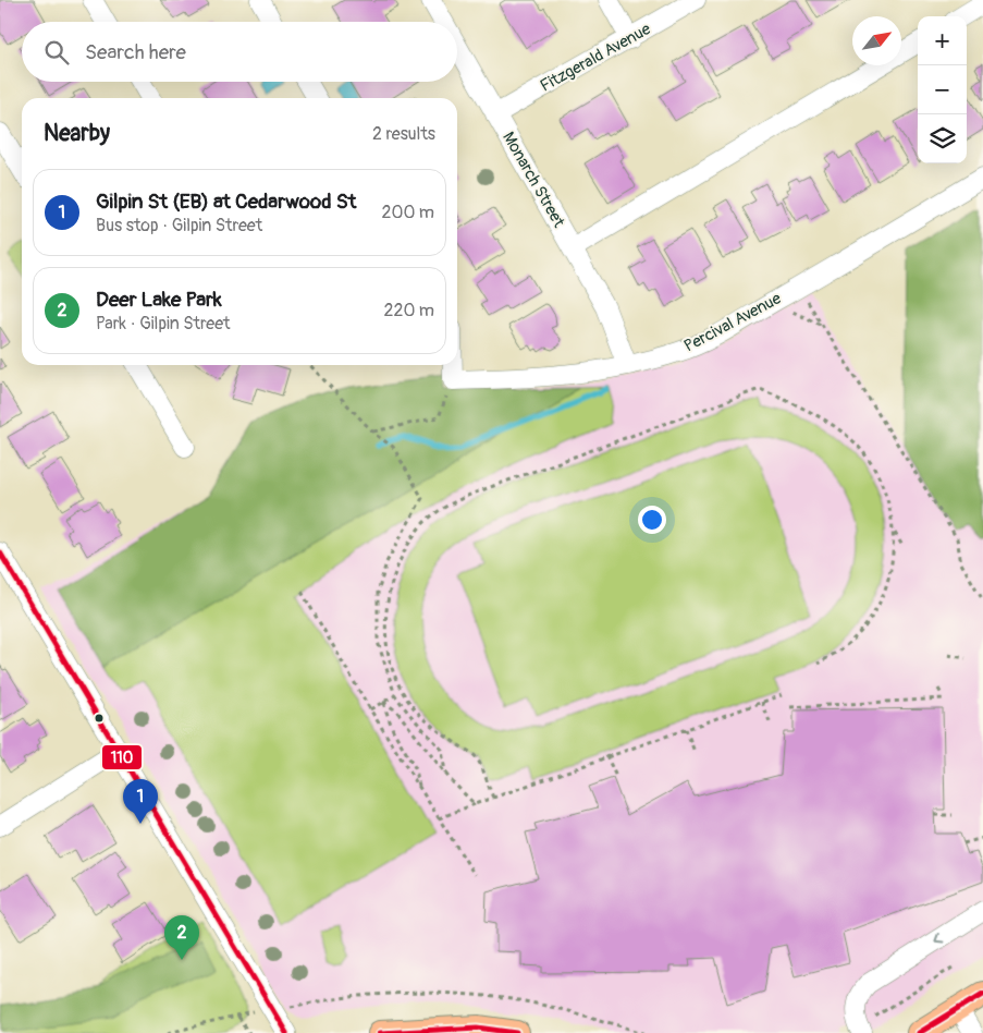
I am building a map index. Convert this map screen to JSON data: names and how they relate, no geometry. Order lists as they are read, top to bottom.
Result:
{
  "streets": {
    "street": ["Fitzgerald Avenue", "Monarch Street", "Percival Avenue"]
  },
  "crossings": [
    ["Fitzgerald Avenue", "Monarch Street"],
    ["Monarch Street", "Percival Avenue"]
  ],
  "lines": ["transit line 110"],
  "north": "top right",
  "page": {
    "map_buttons": ["+", "−"],
    "search": "Search here",
    "heading": ["Nearby", "2 results"],
    "list": [
      {
        "mark": "1",
        "name": "Gilpin St (EB) at Cedarwood St",
        "note": "Bus stop · Gilpin Street",
        "value": "200 m"
      },
      {
        "mark": "2",
        "name": "Deer Lake Park",
        "note": "Park · Gilpin Street",
        "value": "220 m"
      }
    ],
    "pins": ["1", "2"]
  }
}
